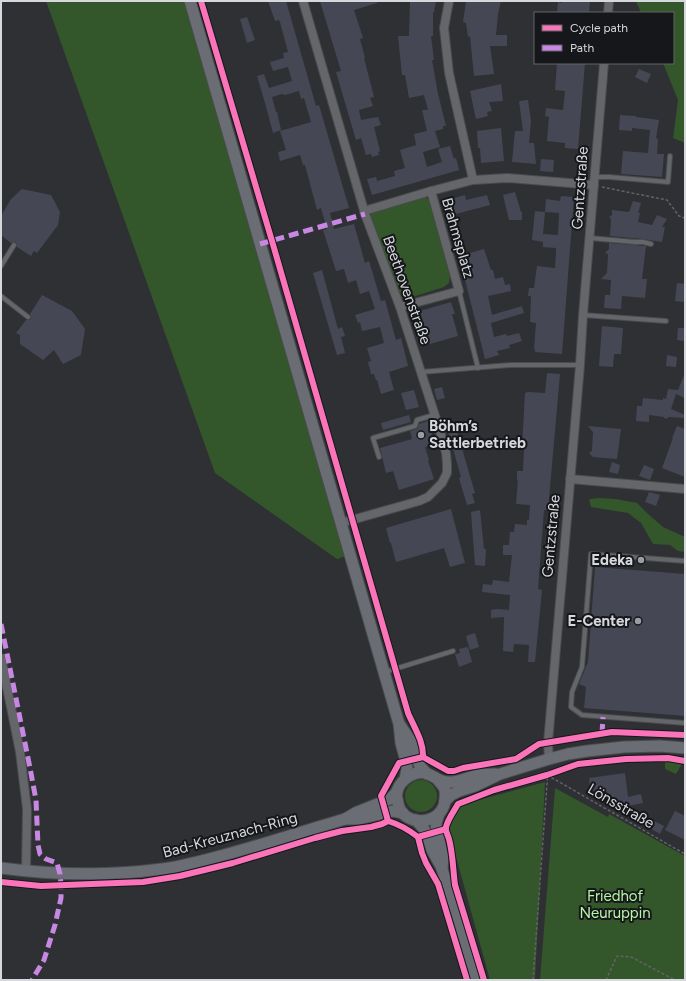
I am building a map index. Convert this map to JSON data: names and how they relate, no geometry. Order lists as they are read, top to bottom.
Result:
{
  "streets": {
    "main road": ["Bad-Kreuznach-Ring"],
    "street": ["Gentzstraße", "Brahmsplatz", "Beethovenstraße"],
    "path": ["Lönsstraße"]
  },
  "crossings": [
    ["Brahmsplatz", "Beethovenstraße"]
  ],
  "parks": ["Friedhof Neuruppin"],
  "places": ["Böhm’s Sattlerbetrieb", "Edeka", "E-Center"],
  "legend": ["Cycle path", "Path"]
}
